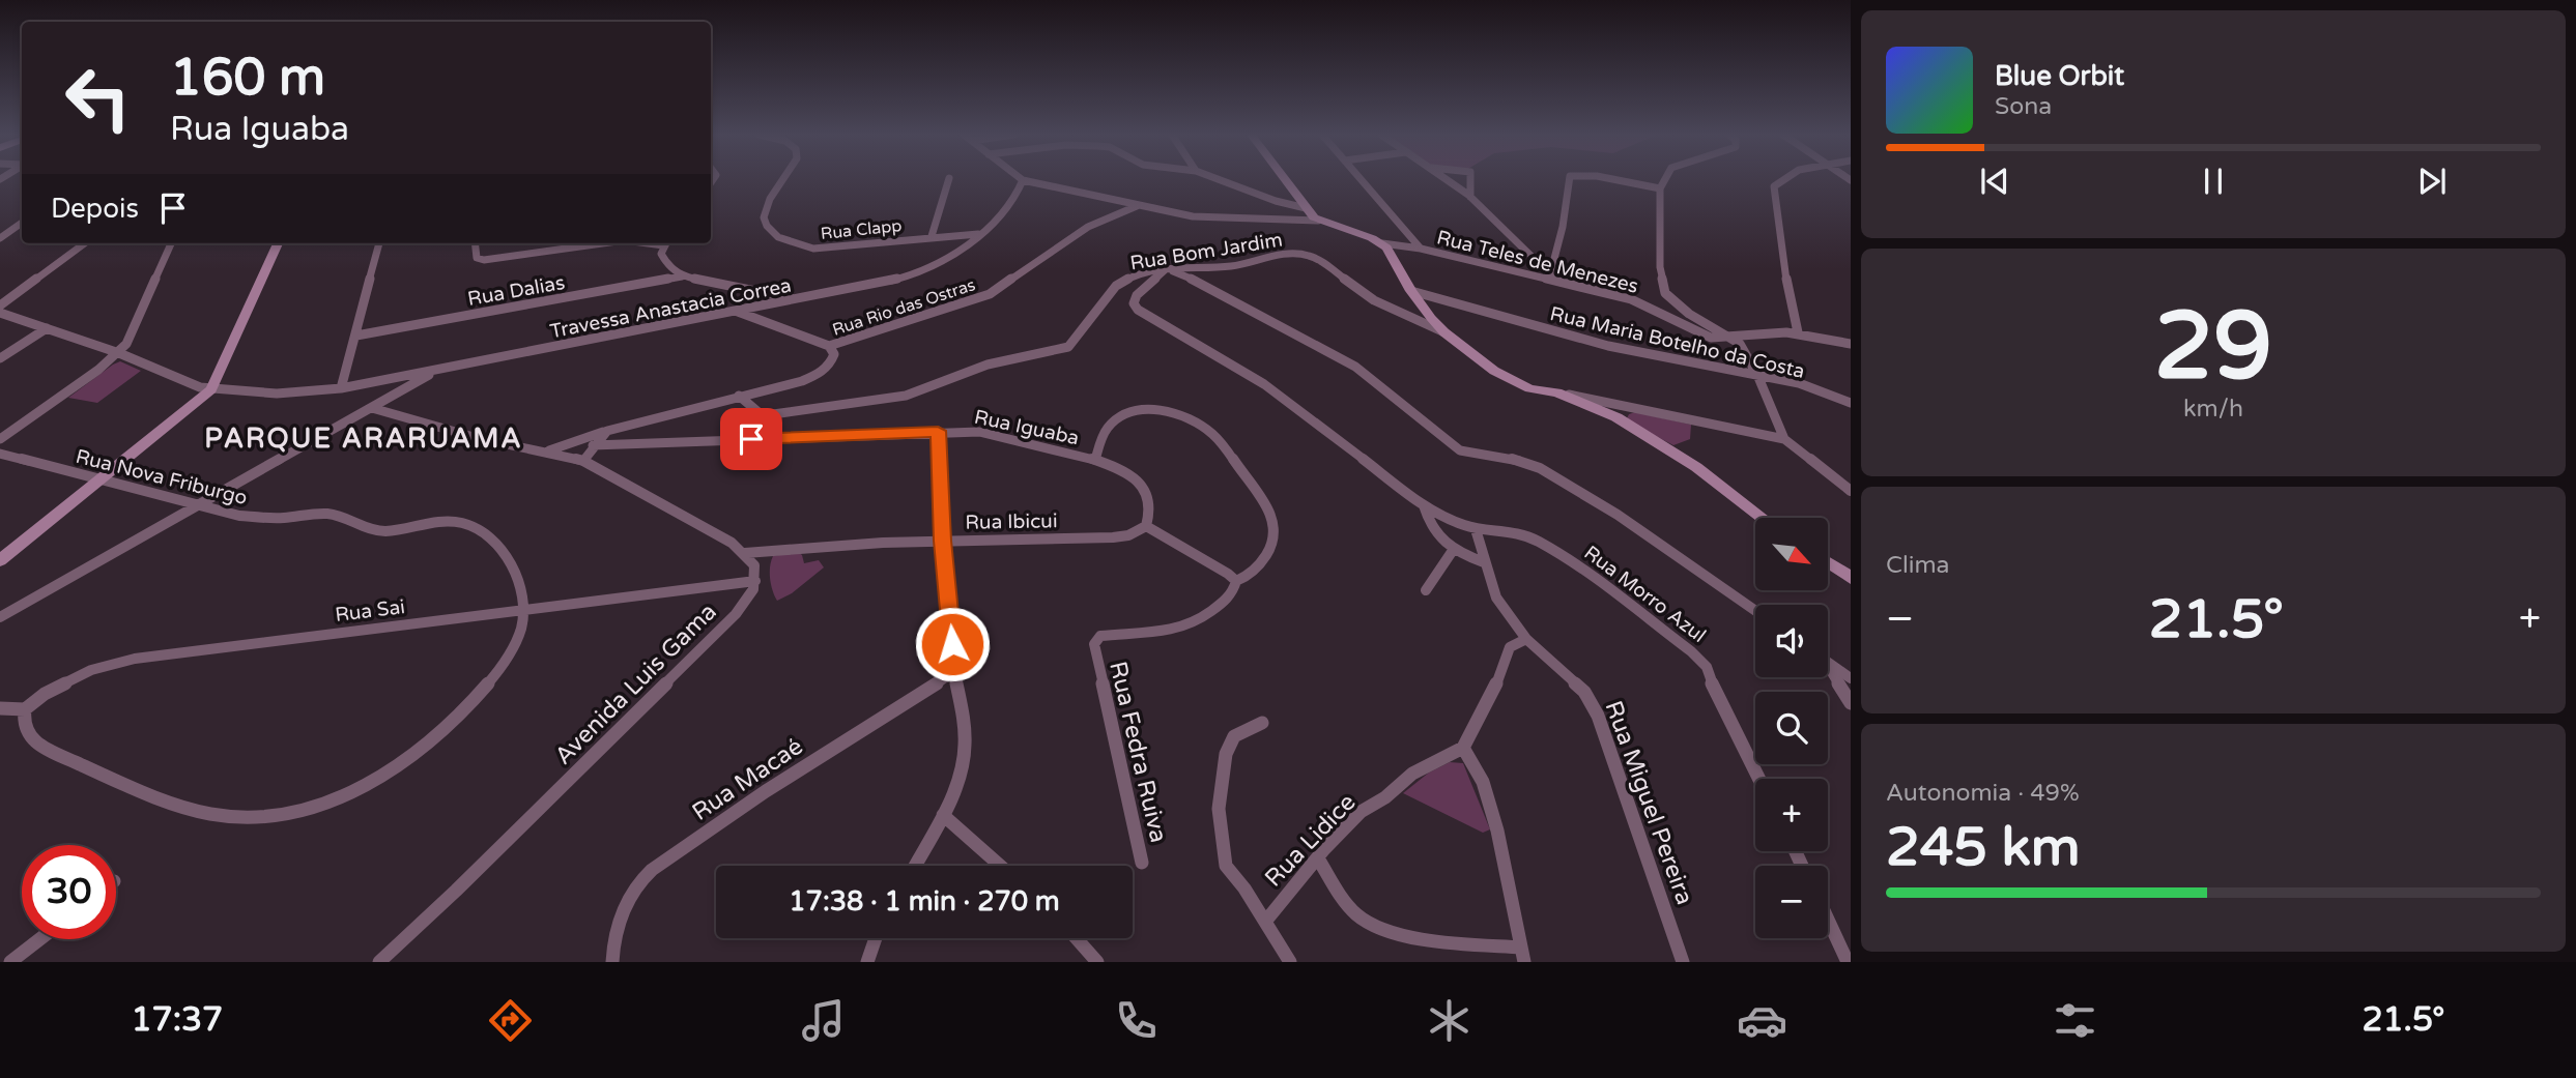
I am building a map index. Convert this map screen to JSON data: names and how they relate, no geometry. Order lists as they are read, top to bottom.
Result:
{
  "streets": {
    "street": [
      "Rua Clapp",
      "Rua Bom Jardim",
      "Rua Teles de Menezes",
      "Rua Dalias",
      "Rua Rio das Ostras",
      "Travessa Anastacia Correa",
      "Rua Maria Botelho da Costa",
      "Rua Iguaba",
      "Rua Nova Friburgo",
      "Rua Ibicui",
      "Rua Morro Azul",
      "Rua Sai",
      "Avenida Luis Gama",
      "Rua Fedra Ruiva",
      "Rua Macaé",
      "Rua Miguel Pereira",
      "Rua Lidice"
    ]
  },
  "crossings": [
    ["Rua Clapp", "Travessa Anastacia Correa"],
    ["Rua Iguaba", "Rua Ibicui"],
    ["Rua Nova Friburgo", "Rua Sai"],
    ["Rua Sai", "Avenida Luis Gama"]
  ],
  "districts": ["PARQUE ARARUAMA"],
  "north": "bottom right",
  "page": {
    "turn": ["160 m", "Rua Iguaba"],
    "song": ["Blue Orbit", "Sona"],
    "then": "Depois",
    "tile": [
      ["29", "km/h"],
      "Clima",
      ["Autonomia · 49%", "245 km"]
    ],
    "map_buttons": ["+", "−"],
    "heat": ["−", "21.5°", "+"],
    "limit": "30",
    "trip": "17:38 · 1 min · 270 m",
    "tabs": ["17:37", "21.5°"]
  }
}
